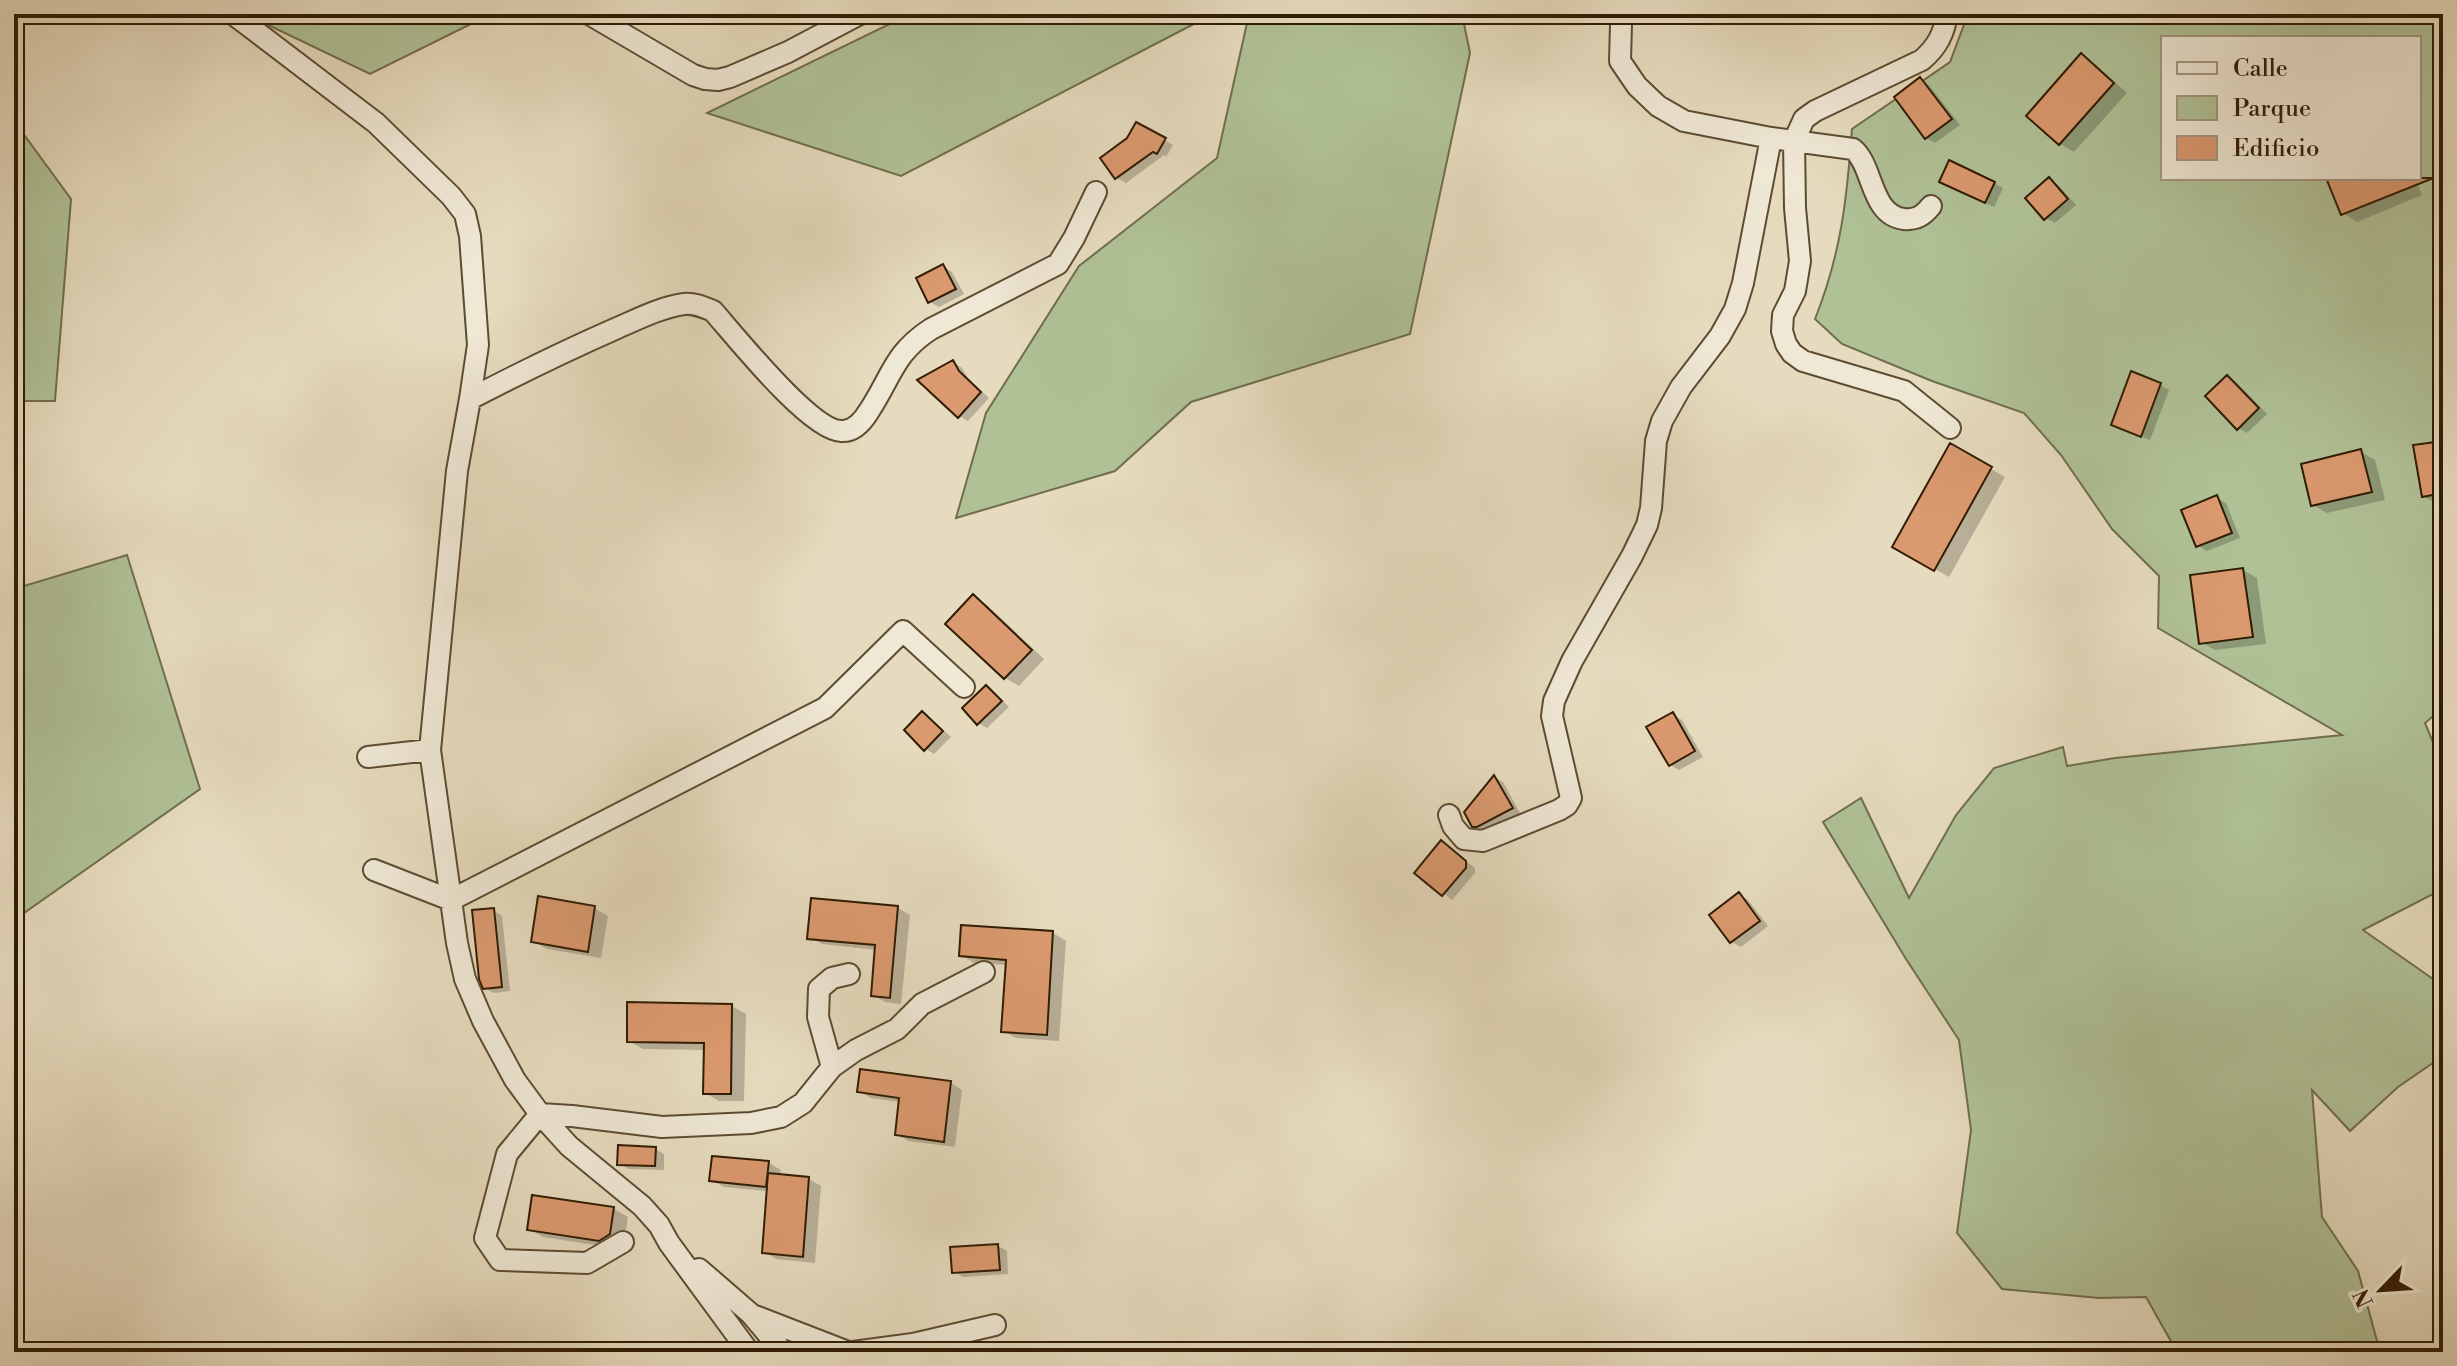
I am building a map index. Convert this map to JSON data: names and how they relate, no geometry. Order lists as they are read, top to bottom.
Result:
{
  "legend": ["Calle", "Parque", "Edificio"],
  "north": "bottom left"
}
